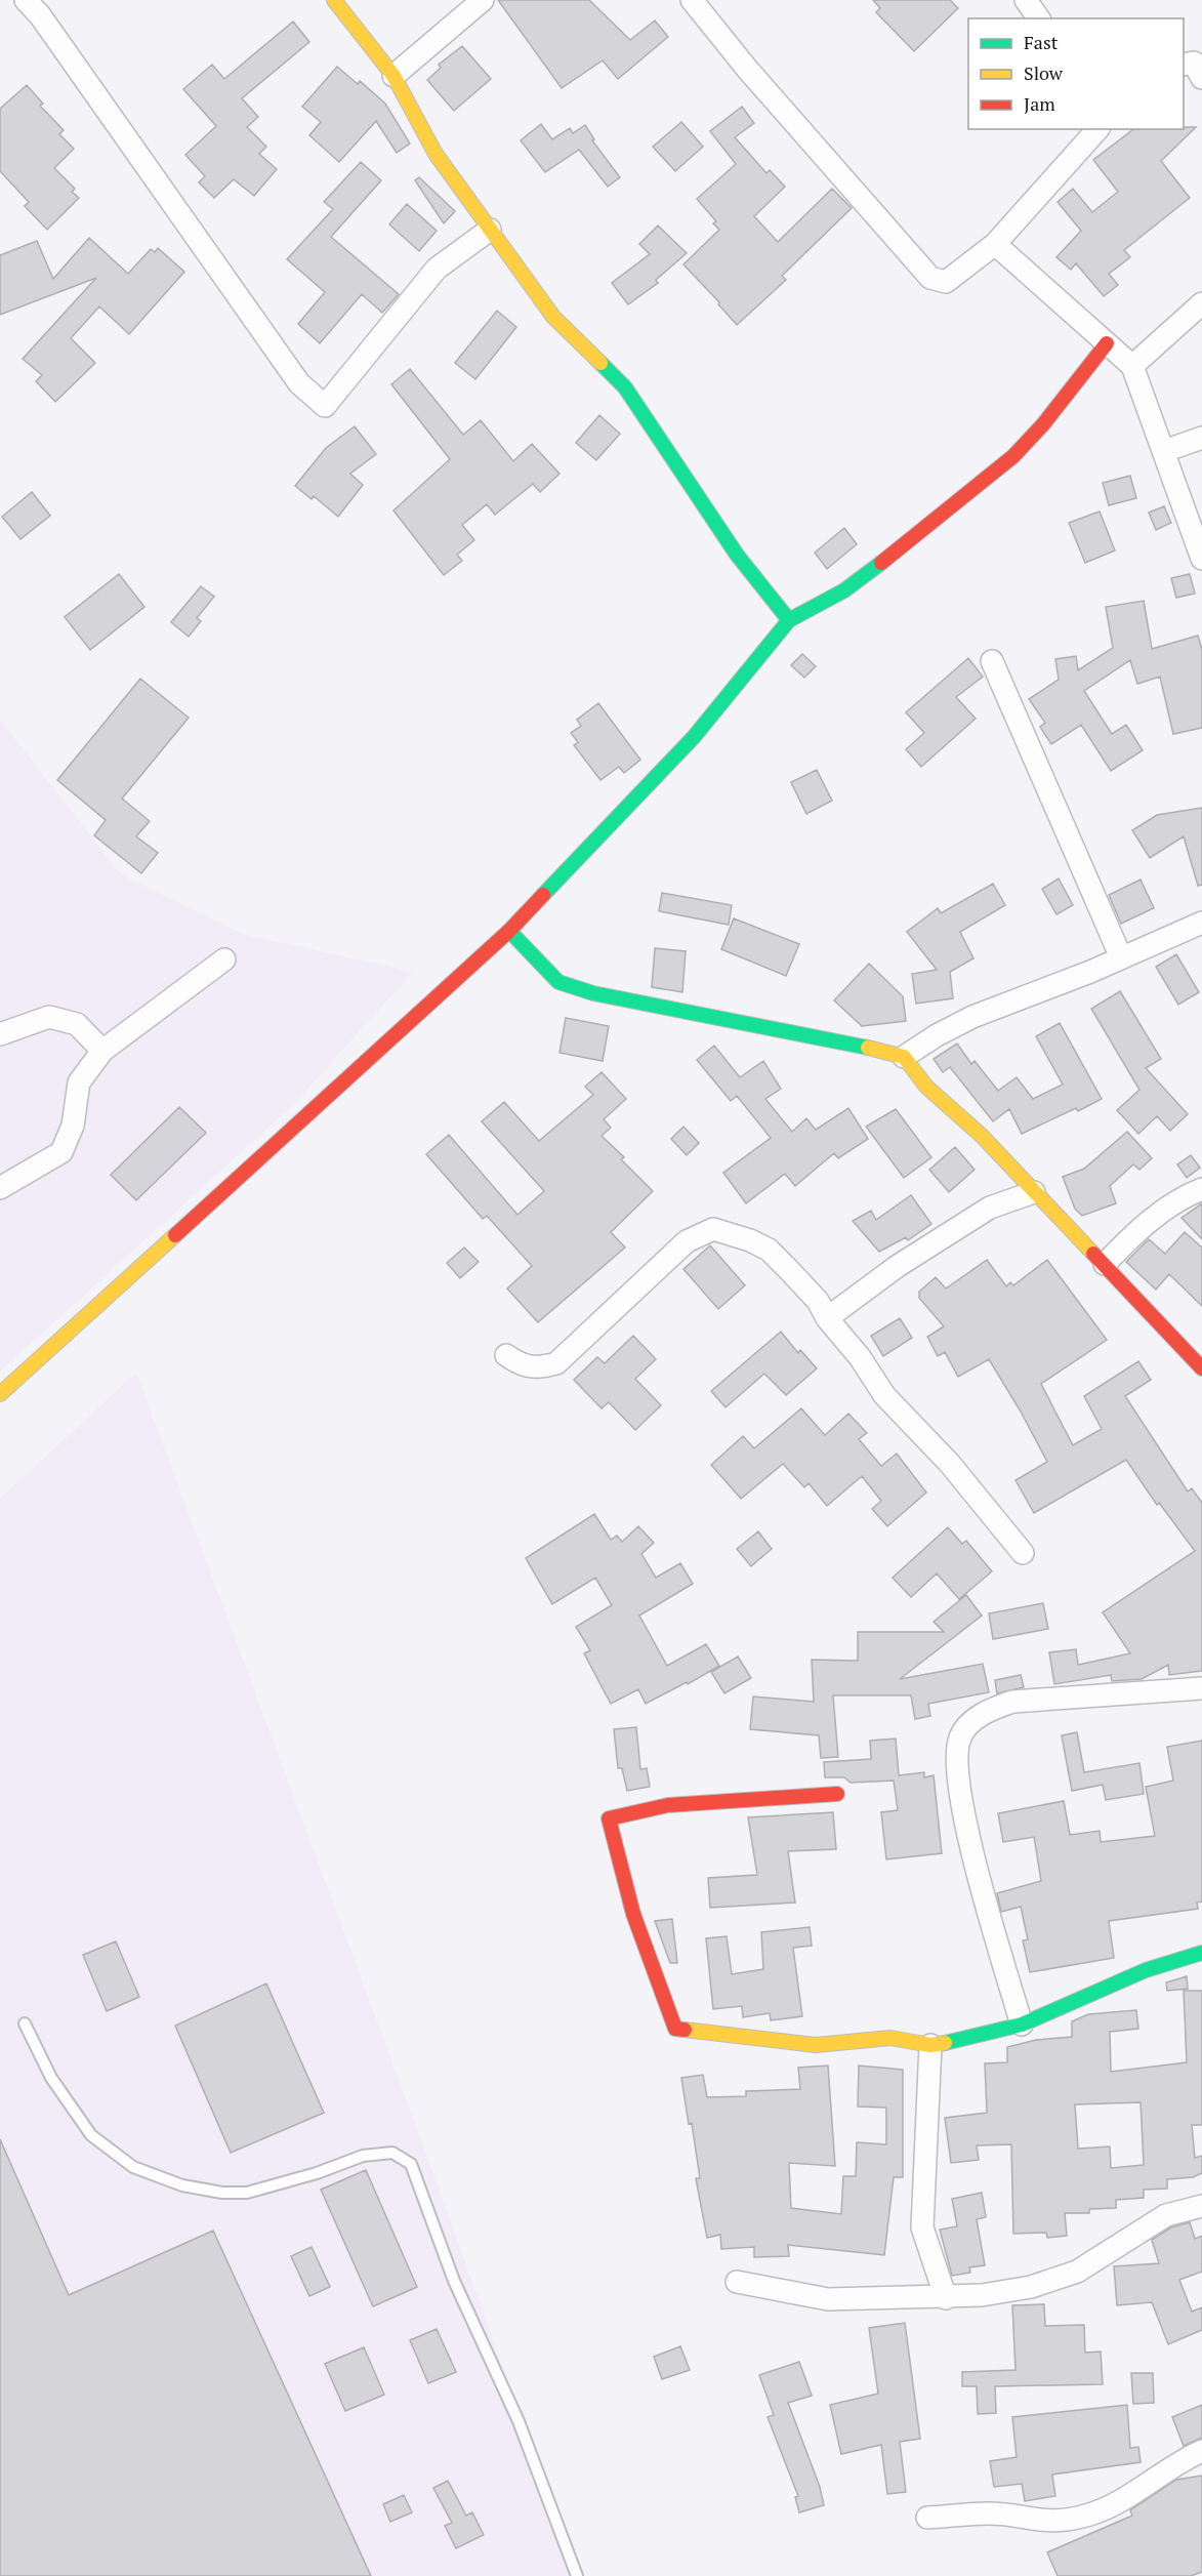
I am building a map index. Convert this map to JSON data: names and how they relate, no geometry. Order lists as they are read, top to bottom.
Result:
{
  "legend": ["Fast", "Slow", "Jam"]
}
